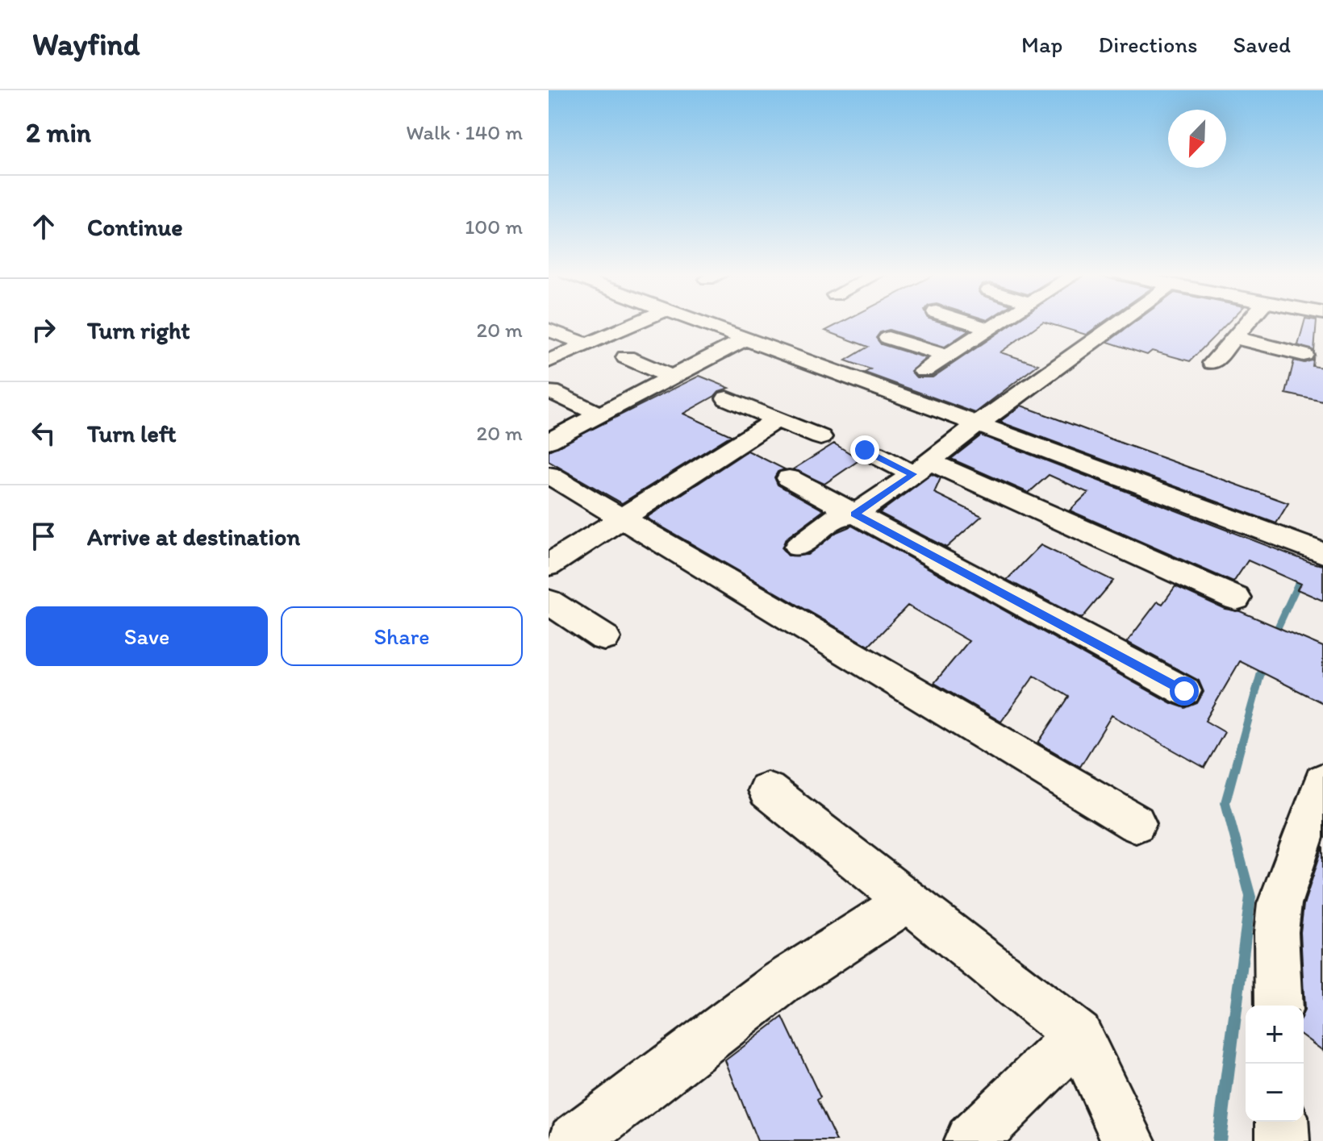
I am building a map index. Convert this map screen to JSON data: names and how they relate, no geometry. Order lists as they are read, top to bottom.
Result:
{
  "north": "bottom left",
  "page": {
    "header": "Wayfind",
    "nav": ["Map", "Directions", "Saved"],
    "heading": ["2 min", "Walk · 140 m"],
    "list": [
      ["Continue", "100 m"],
      ["Turn right", "20 m"],
      ["Turn left", "20 m"],
      "Arrive at destination"
    ],
    "buttons": ["Save", "Share"],
    "map_buttons": ["+", "−"]
  }
}
